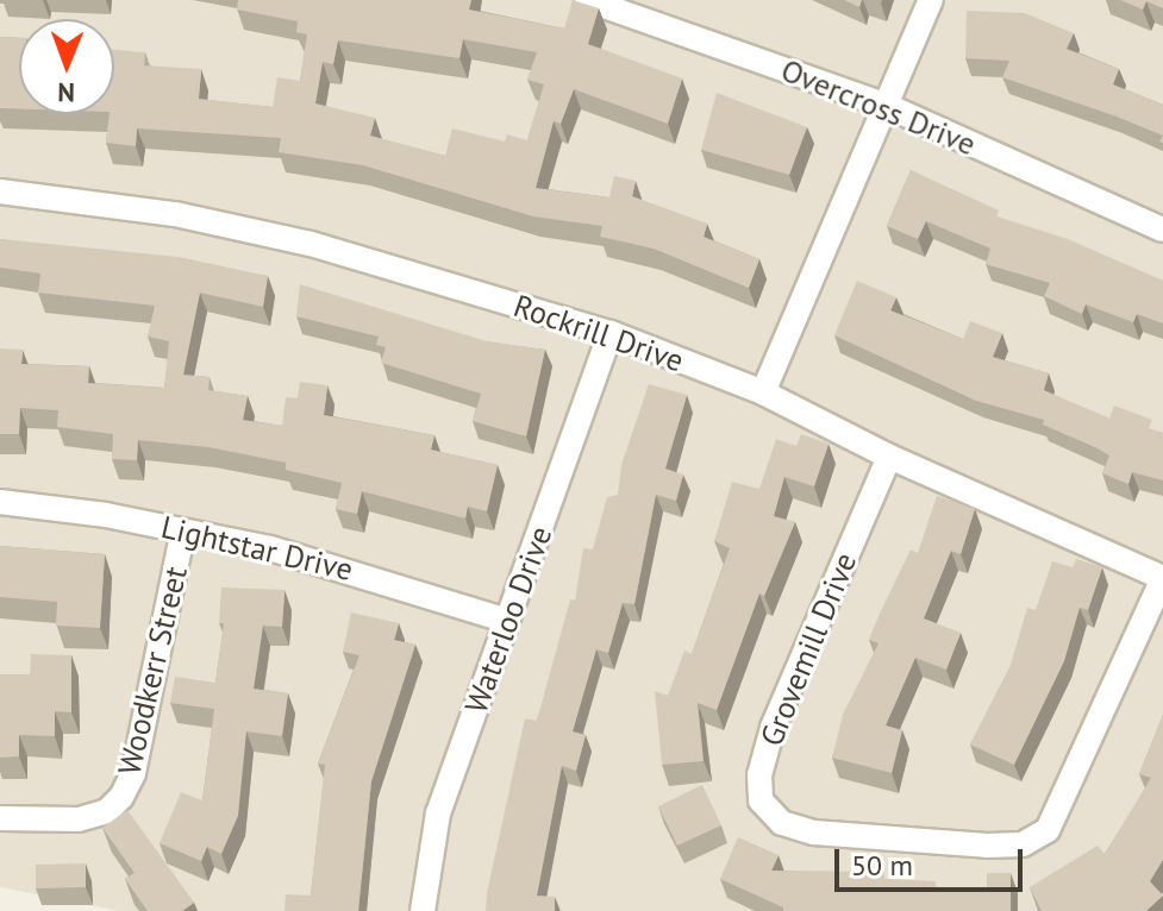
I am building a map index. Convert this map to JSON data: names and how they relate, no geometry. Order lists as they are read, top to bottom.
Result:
{
  "streets": {
    "street": [
      "Overcross Drive",
      "Rockrill Drive",
      "Lightstar Drive",
      "Waterloo Drive",
      "Grovemill Drive",
      "Woodkerr Street"
    ]
  },
  "crossings": [
    ["Rockrill Drive", "Waterloo Drive"],
    ["Rockrill Drive", "Grovemill Drive"],
    ["Lightstar Drive", "Waterloo Drive"],
    ["Lightstar Drive", "Woodkerr Street"]
  ],
  "scale_bar": "50 m",
  "north": "bottom"
}
